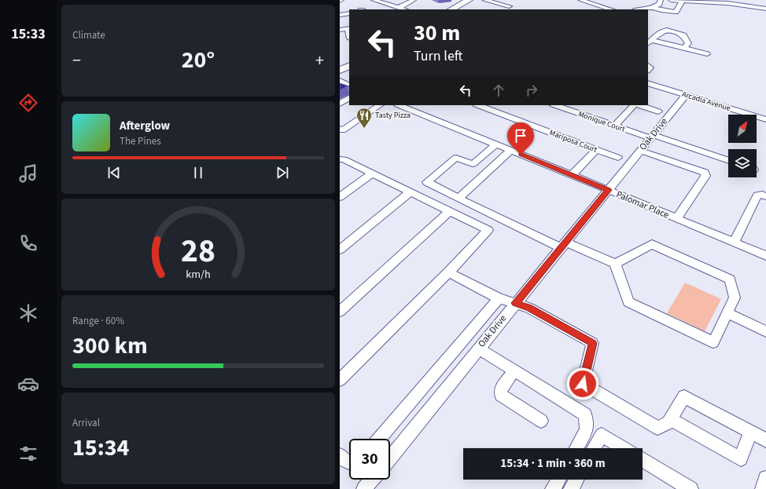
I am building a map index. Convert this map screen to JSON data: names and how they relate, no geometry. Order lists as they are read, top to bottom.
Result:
{
  "streets": {
    "street": [
      "Arcadia Avenue",
      "Monique Court",
      "Oak Drive",
      "Mariposa Court",
      "Palomar Place"
    ]
  },
  "crossings": [
    ["Arcadia Avenue", "Oak Drive"],
    ["Monique Court", "Oak Drive"],
    ["Oak Drive", "Palomar Place"]
  ],
  "places": {
    "restaurant": ["Tasty Pizza"]
  },
  "north": "top right",
  "page": {
    "tabs": "15:33",
    "tile": [
      "Climate",
      ["Range · 60%", "300 km"],
      ["Arrival", "15:34"]
    ],
    "turn": ["30 m", "Turn left"],
    "heat": ["−", "20°", "+"],
    "song": ["Afterglow", "The Pines"],
    "limit": "30",
    "trip": "15:34 · 1 min · 360 m",
    "gauge": ["28", "km/h"]
  }
}
